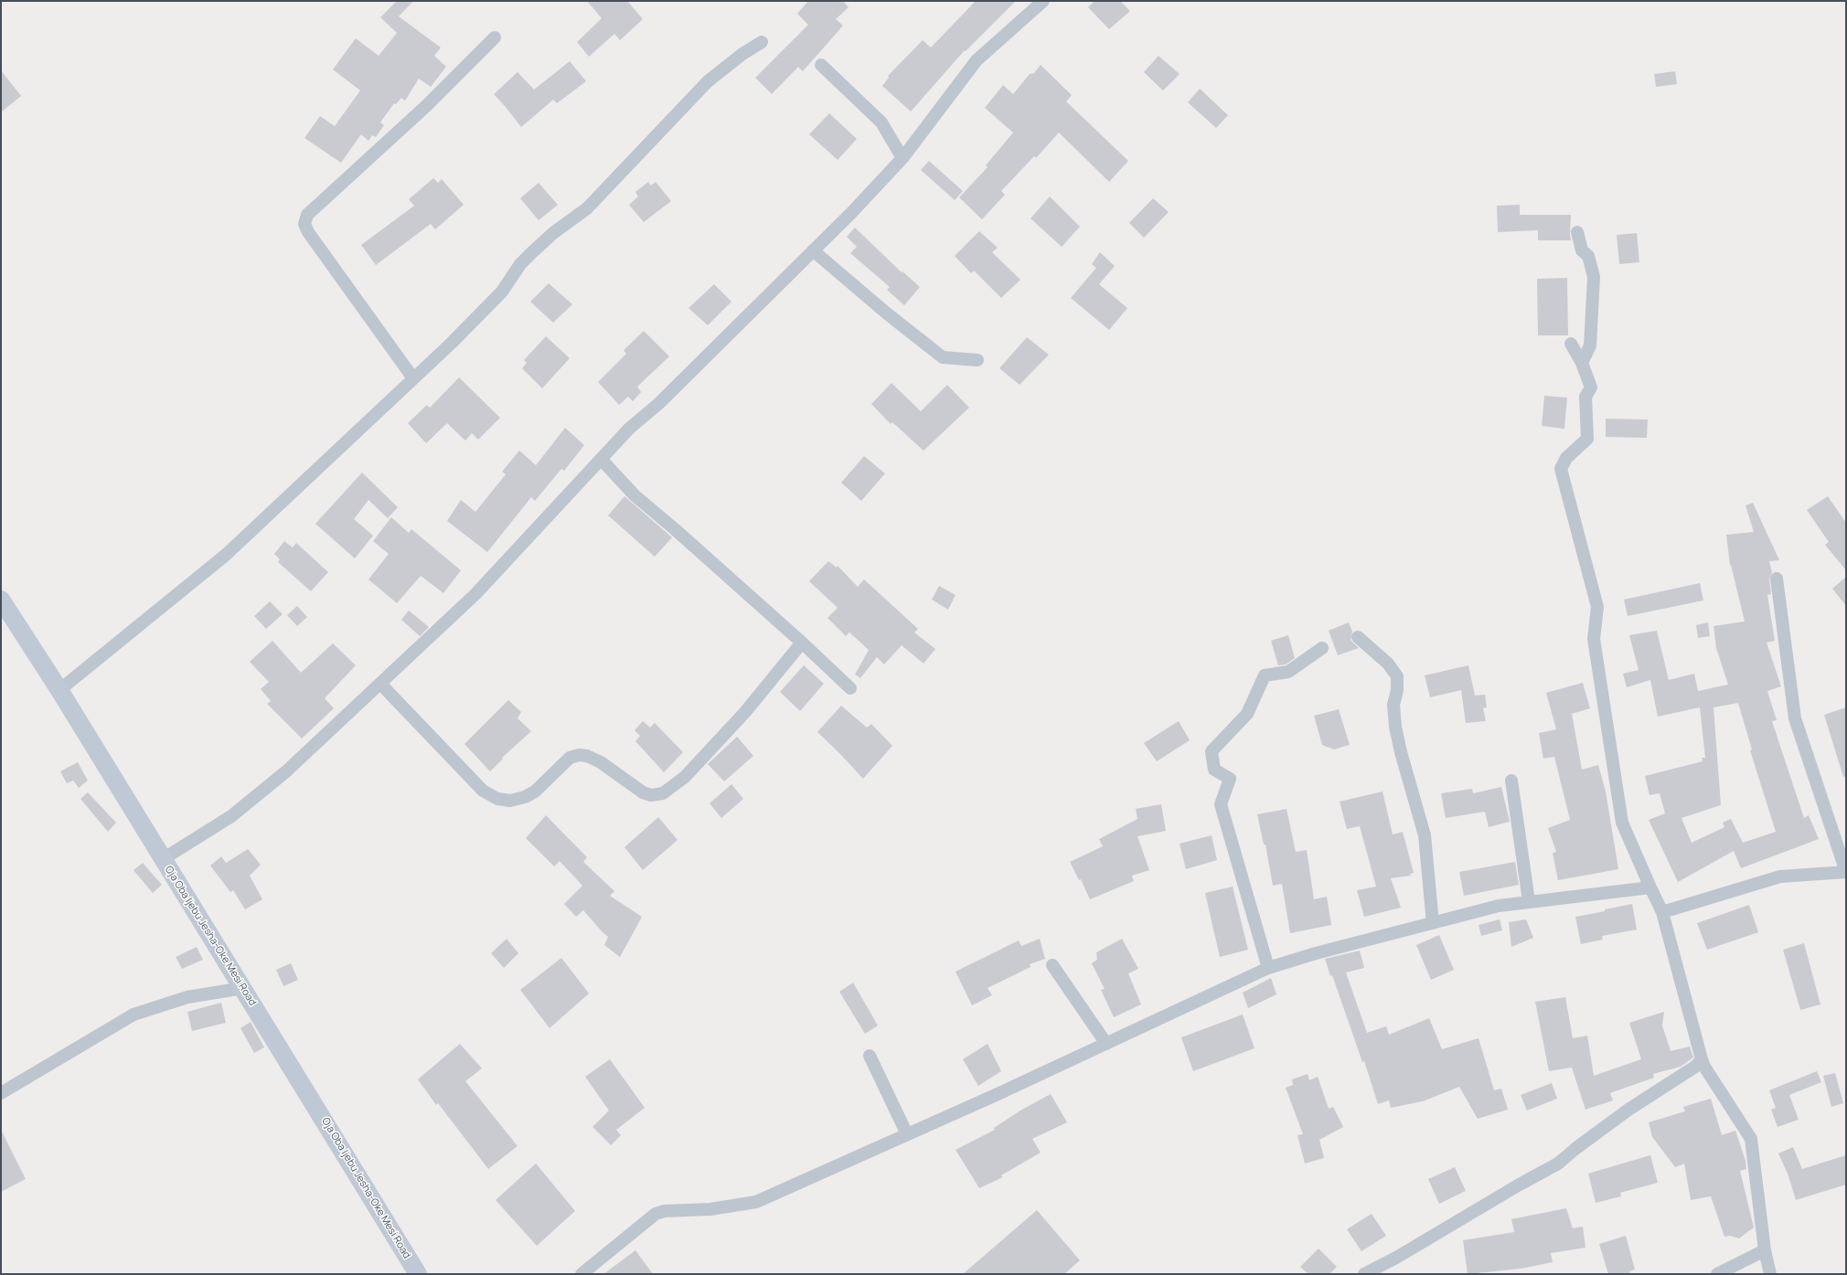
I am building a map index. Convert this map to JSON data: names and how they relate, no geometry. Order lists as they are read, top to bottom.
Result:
{
  "streets": {
    "main road": ["Oja Oba Ijebu Jesha-Oke Mesi Road"]
  }
}
